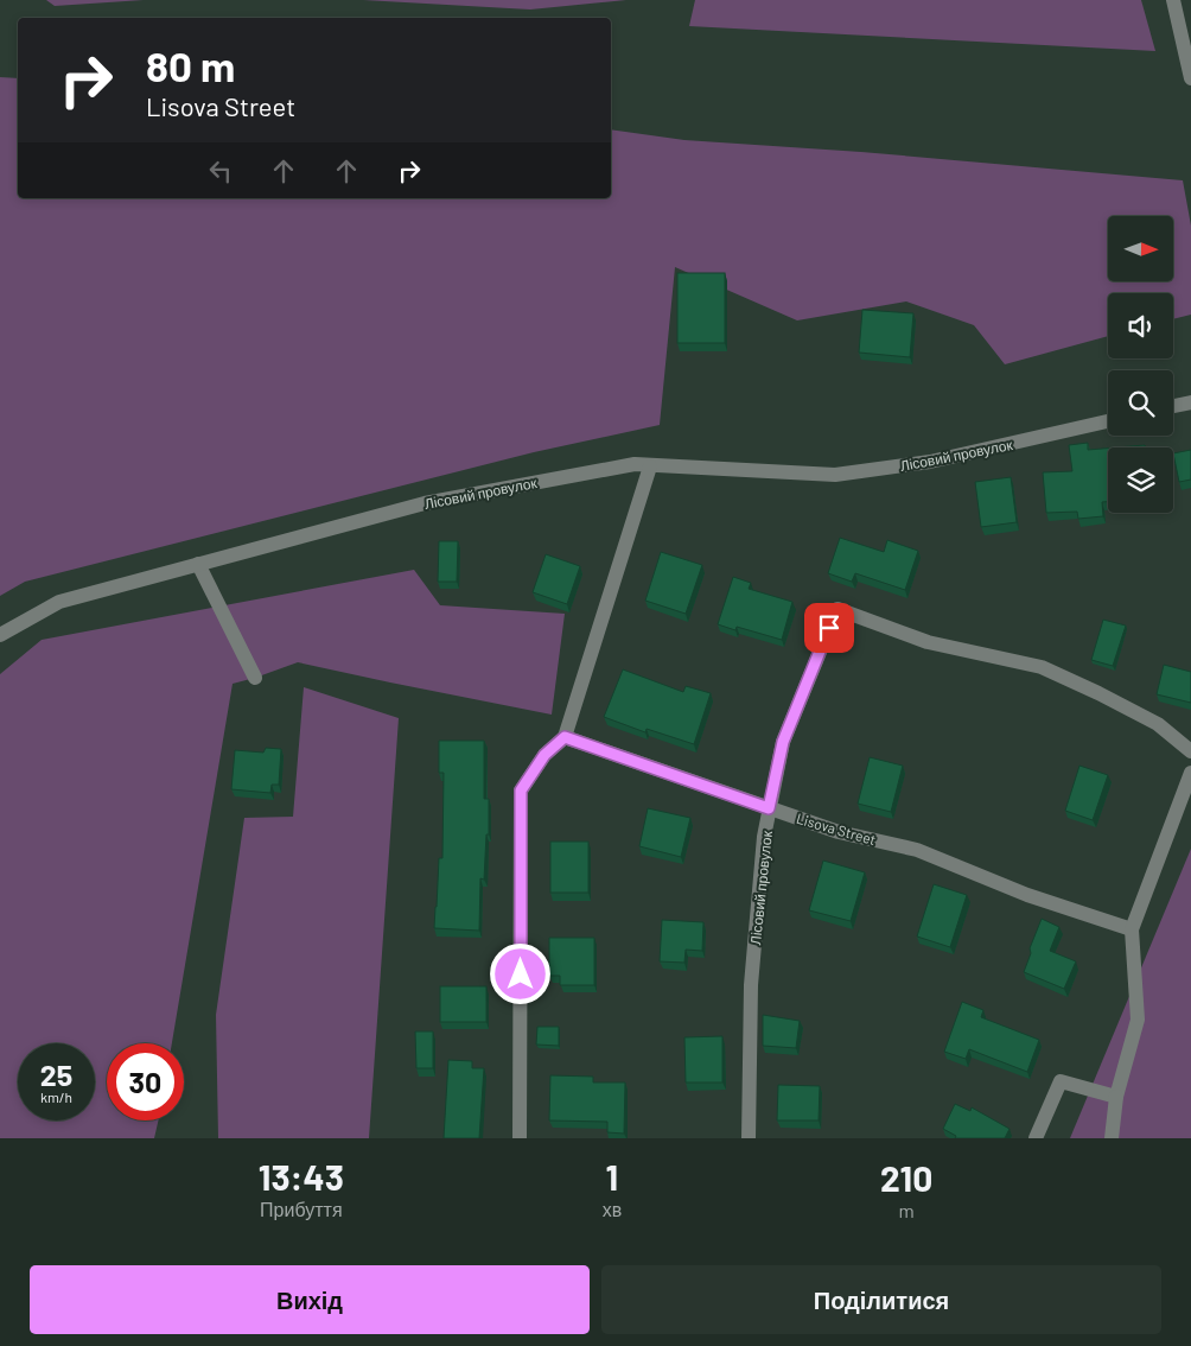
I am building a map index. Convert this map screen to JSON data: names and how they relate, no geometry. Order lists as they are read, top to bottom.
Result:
{
  "streets": {
    "street": ["Лісовий провулок", "Lisova Street"]
  },
  "crossings": [
    ["Лісовий провулок", "Lisova Street"]
  ],
  "north": "right",
  "page": {
    "turn": ["80 m", "Lisova Street"],
    "speed": "25 km/h",
    "limit": "30",
    "eta": [
      "13:43",
      "Прибуття",
      "1",
      "хв",
      "210",
      "m"
    ],
    "buttons": ["Вихід", "Поділитися"]
  }
}
